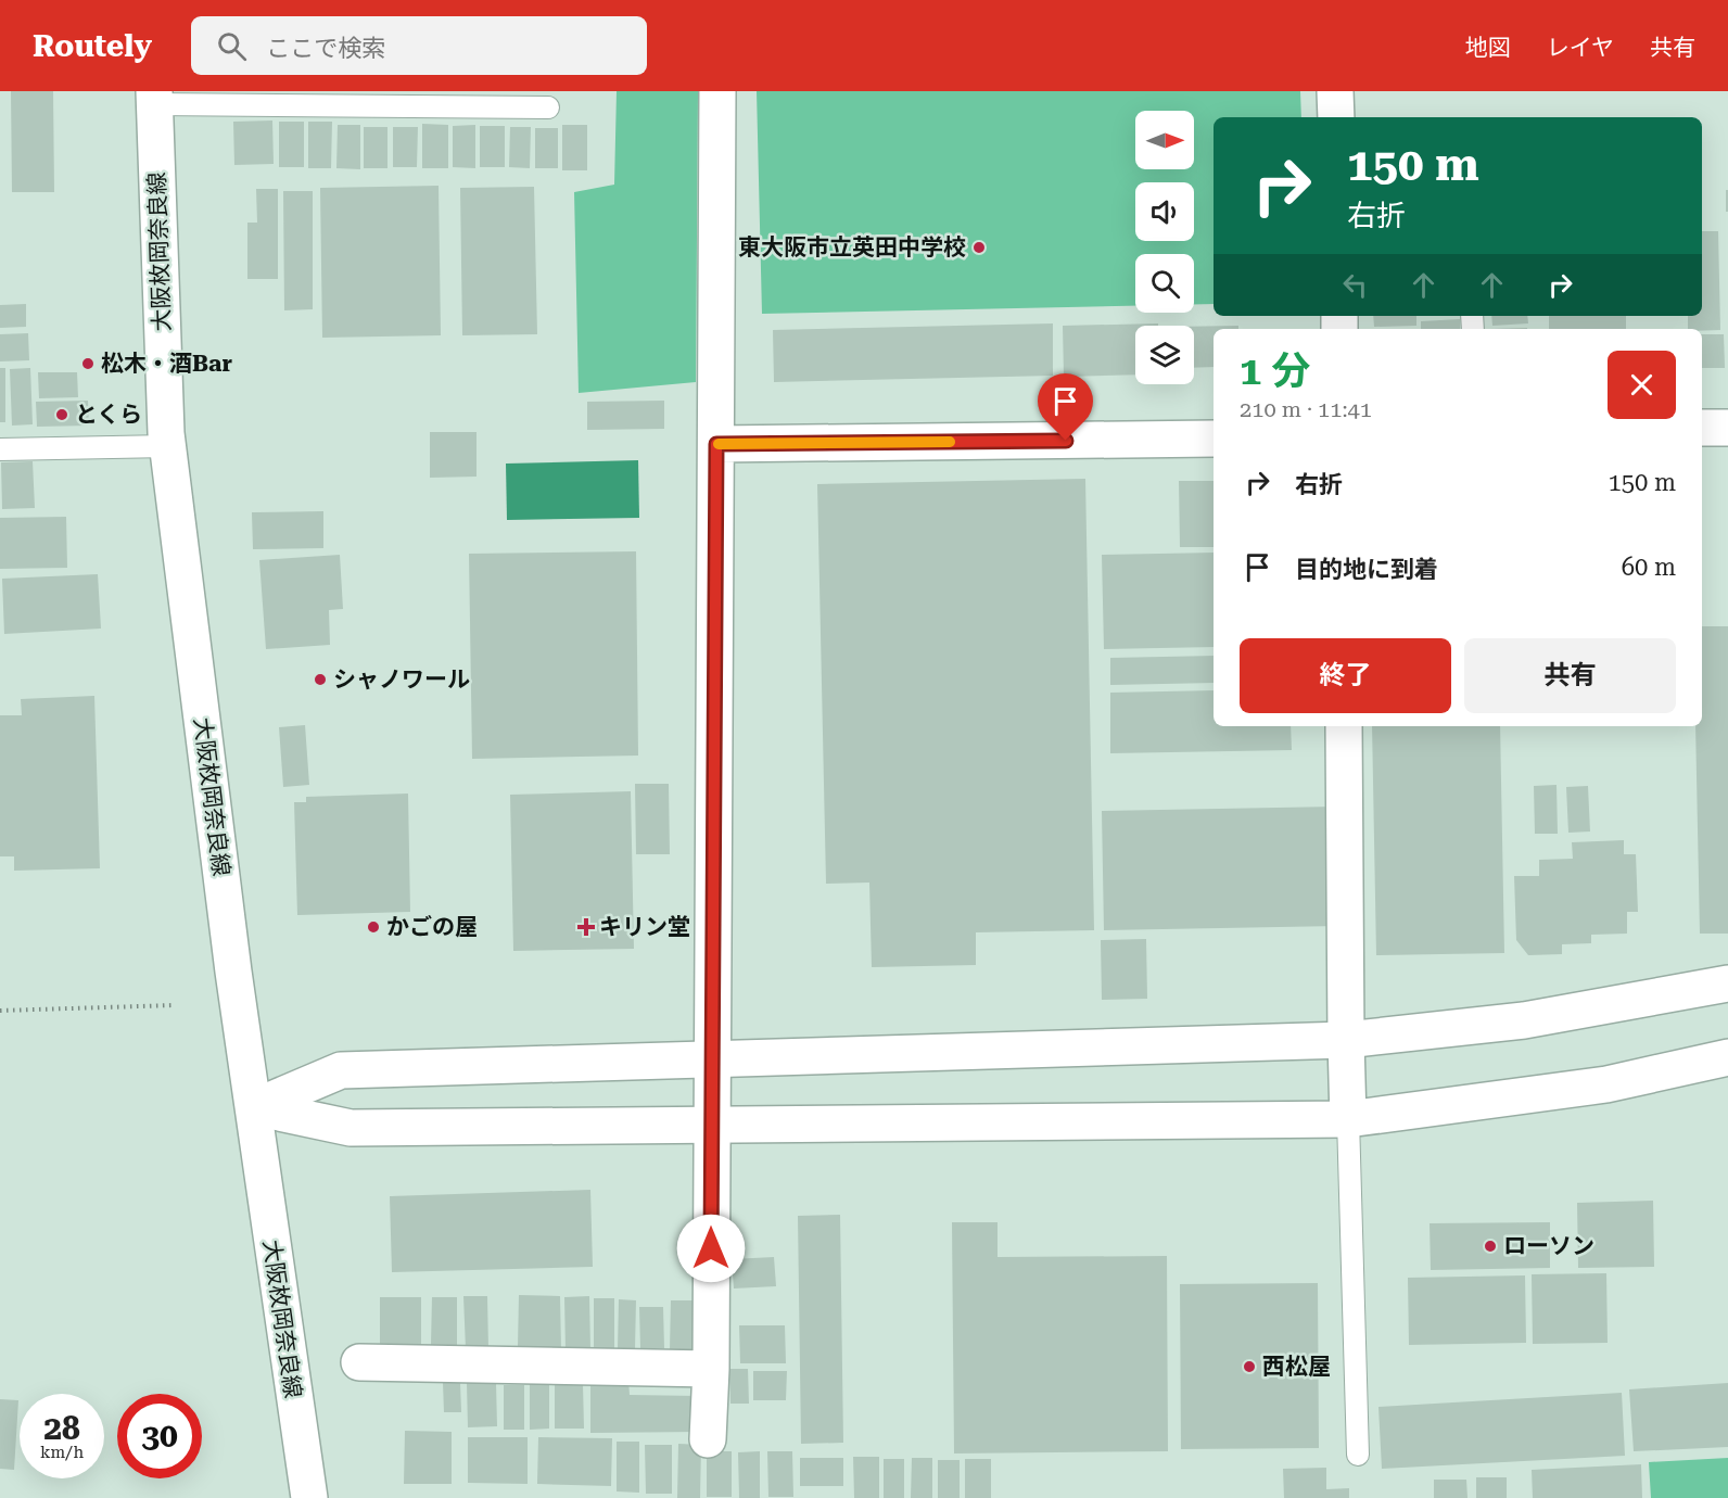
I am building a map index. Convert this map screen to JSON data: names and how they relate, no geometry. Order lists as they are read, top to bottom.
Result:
{
  "streets": {
    "street": ["大阪枚岡奈良線"]
  },
  "places": {
    "other": [
      "東大阪市立英田中学校",
      "松木・酒Bar",
      "とくら",
      "シャノワール",
      "かごの屋",
      "ローソン",
      "西松屋"
    ],
    "health": ["キリン堂"]
  },
  "north": "right",
  "page": {
    "header": "Routely",
    "search": "ここで検索",
    "nav": ["地図", "レイヤ", "共有"],
    "turn": ["150 m", "右折"],
    "heading": ["1 分", "210 m · 11:41"],
    "list": [
      {
        "name": "右折",
        "value": "150 m"
      },
      {
        "name": "目的地に到着",
        "value": "60 m"
      }
    ],
    "buttons": ["終了", "共有"],
    "speed": "28 km/h",
    "limit": "30"
  }
}
